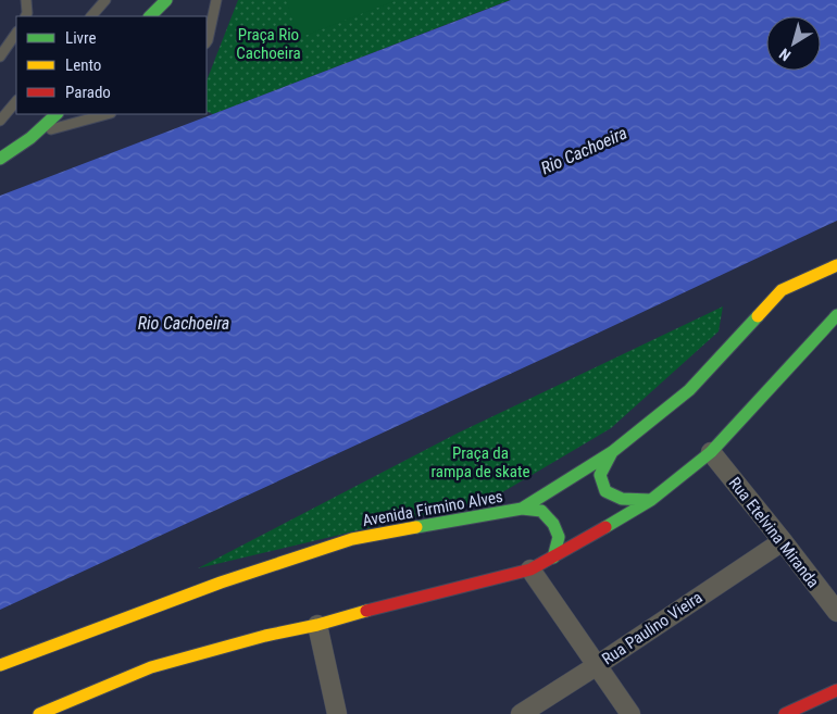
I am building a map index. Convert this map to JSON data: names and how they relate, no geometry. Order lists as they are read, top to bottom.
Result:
{
  "streets": {
    "main road": ["Avenida Firmino Alves"],
    "street": ["Rua Etelvina Miranda", "Rua Paulino Vieira"]
  },
  "crossings": [
    ["Rua Etelvina Miranda", "Rua Paulino Vieira"]
  ],
  "water": ["Rio Cachoeira"],
  "parks": ["Praça Rio Cachoeira", "Praça da rampa de skate"],
  "legend": ["Livre", "Lento", "Parado"],
  "north": "bottom left"
}
